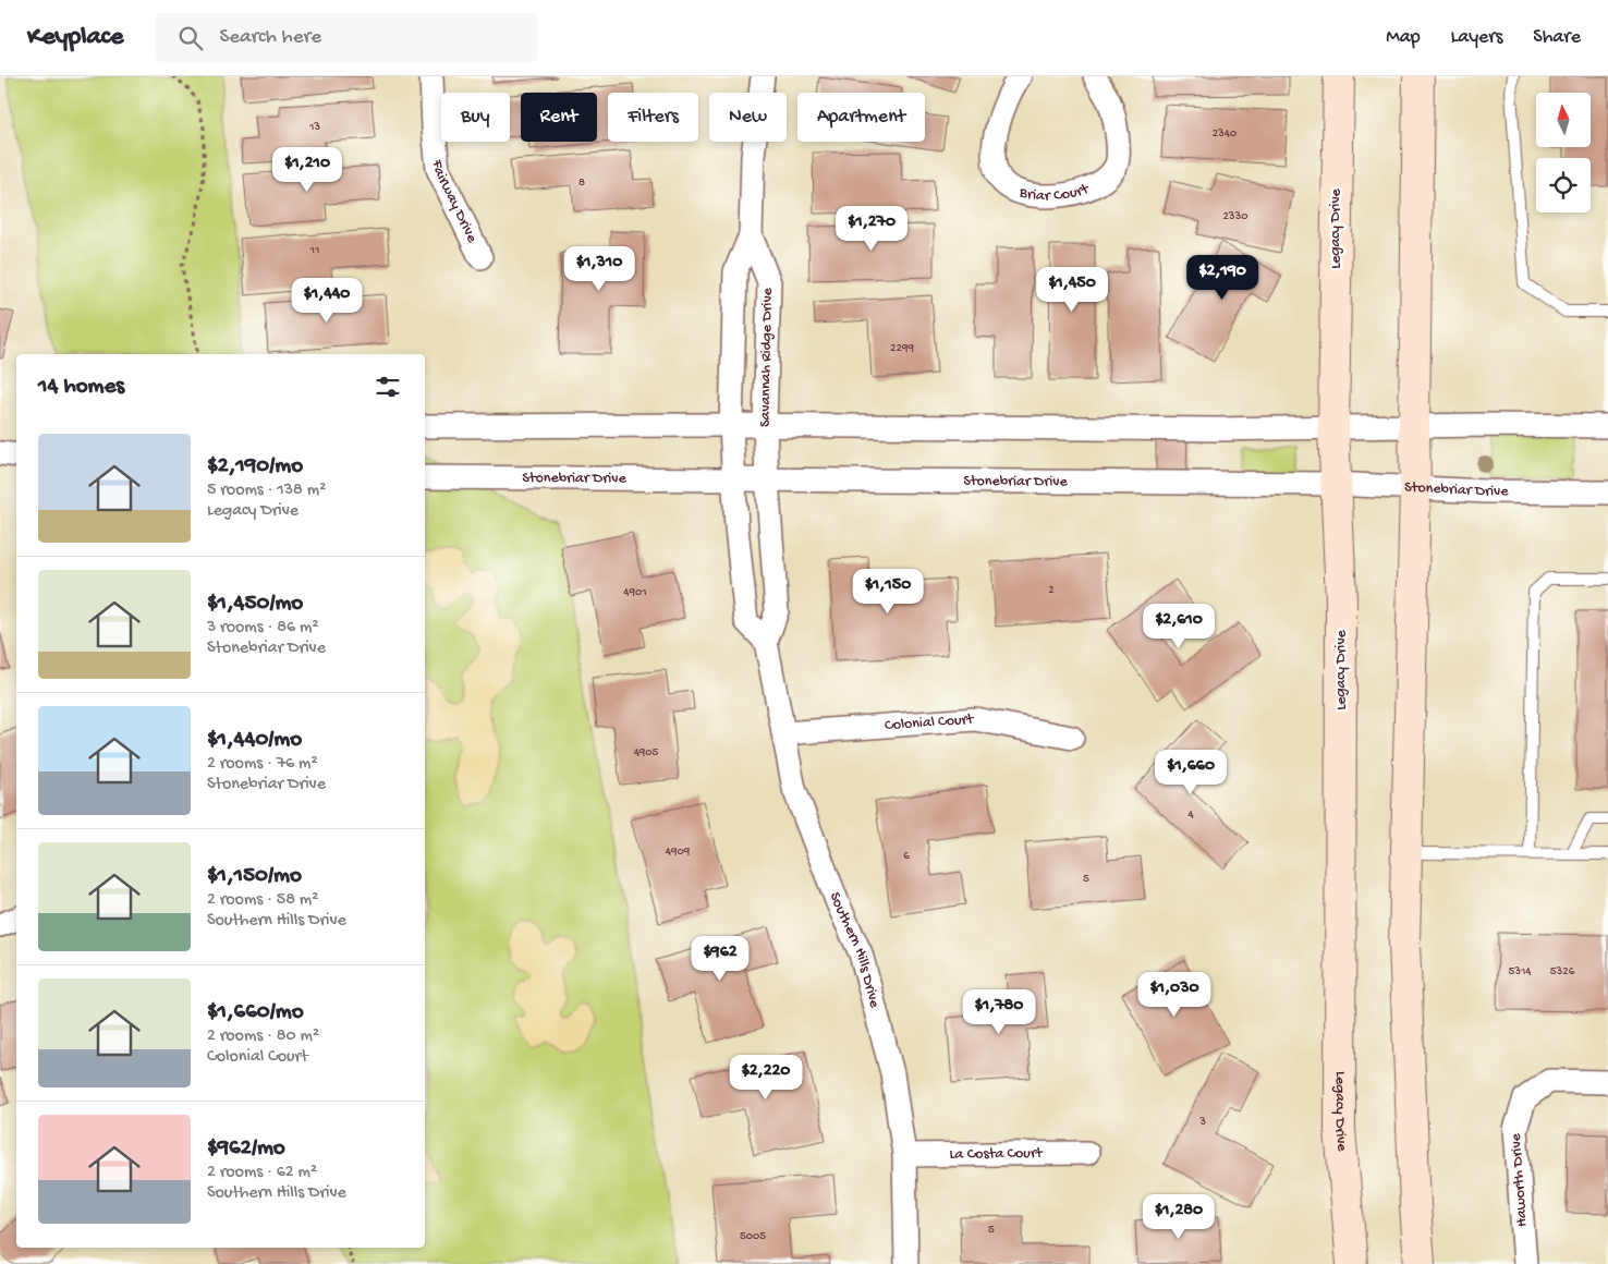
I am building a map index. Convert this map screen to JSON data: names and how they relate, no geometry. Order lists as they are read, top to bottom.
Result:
{
  "streets": {
    "main road": ["Legacy Drive"],
    "street": [
      "Briar Court",
      "Fairway Drive",
      "Savannah Ridge Drive",
      "Stonebriar Drive",
      "Colonial Court",
      "Southern Hills Drive",
      "La Costa Court",
      "Haworth Drive"
    ]
  },
  "crossings": [
    ["Legacy Drive", "Stonebriar Drive"],
    ["Savannah Ridge Drive", "Stonebriar Drive"],
    ["Savannah Ridge Drive", "Southern Hills Drive"],
    ["Stonebriar Drive", "Southern Hills Drive"],
    ["Colonial Court", "Southern Hills Drive"],
    ["Southern Hills Drive", "La Costa Court"]
  ],
  "house_numbers": [
    "13",
    "2340",
    "8",
    "2330",
    "11",
    "2299",
    "2",
    "4901",
    "4905",
    "4",
    "4909",
    "6",
    "5",
    "5314",
    "5326",
    "3",
    "5",
    "5005"
  ],
  "north": "top",
  "page": {
    "header": "Keyplace",
    "search": "Search here",
    "nav": ["Map", "Layers", "Share"],
    "chip": [
      "Buy",
      "Rent",
      "Filters",
      "New",
      "Apartment"
    ],
    "price": [
      "$1,210",
      "$1,270",
      "$1,310",
      "$2,190",
      "$1,450",
      "$1,440",
      "$1,150",
      "$2,610",
      "$1,660",
      "$962",
      "$1,030",
      "$1,780",
      "$2,220",
      "$1,280"
    ],
    "heading": "14 homes",
    "list": [
      {
        "name": "$2,190/mo",
        "note": "5 rooms · 138 m² · Legacy Drive"
      },
      {
        "name": "$1,450/mo",
        "note": "3 rooms · 86 m² · Stonebriar Drive"
      },
      {
        "name": "$1,440/mo",
        "note": "2 rooms · 76 m² · Stonebriar Drive"
      },
      {
        "name": "$1,150/mo",
        "note": "2 rooms · 58 m² · Southern Hills Drive"
      },
      {
        "name": "$1,660/mo",
        "note": "2 rooms · 80 m² · Colonial Court"
      },
      {
        "name": "$962/mo",
        "note": "2 rooms · 62 m² · Southern Hills Drive"
      }
    ]
  }
}
